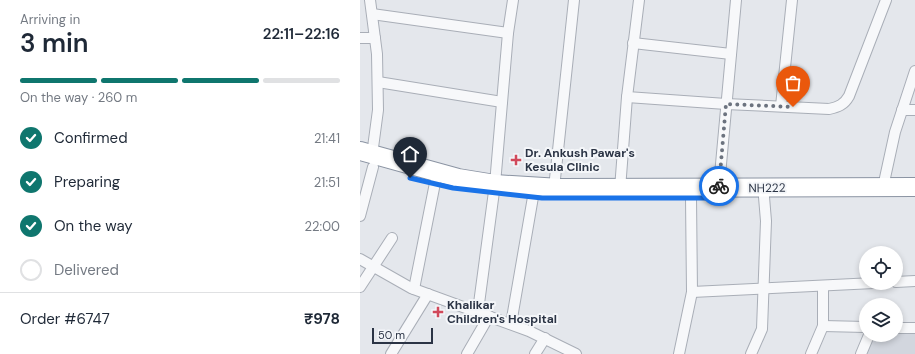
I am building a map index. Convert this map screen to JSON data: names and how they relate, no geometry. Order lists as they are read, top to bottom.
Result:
{
  "streets": {
    "highway": ["NH222"]
  },
  "places": {
    "health": ["Dr. Ankush Pawar's Kesula Clinic", "Khalikar Children's Hospital"]
  },
  "scale_bar": "50 m",
  "page": {
    "heading": ["3 min", "Arriving in", "22:11–22:16"],
    "panel": ["Order #6747", "₹978"],
    "bar": "On the way · 260 m",
    "list": [
      ["Confirmed", "21:41"],
      ["Preparing", "21:51"],
      ["On the way", "22:00"],
      "Delivered"
    ],
    "scale": "50 m"
  }
}
